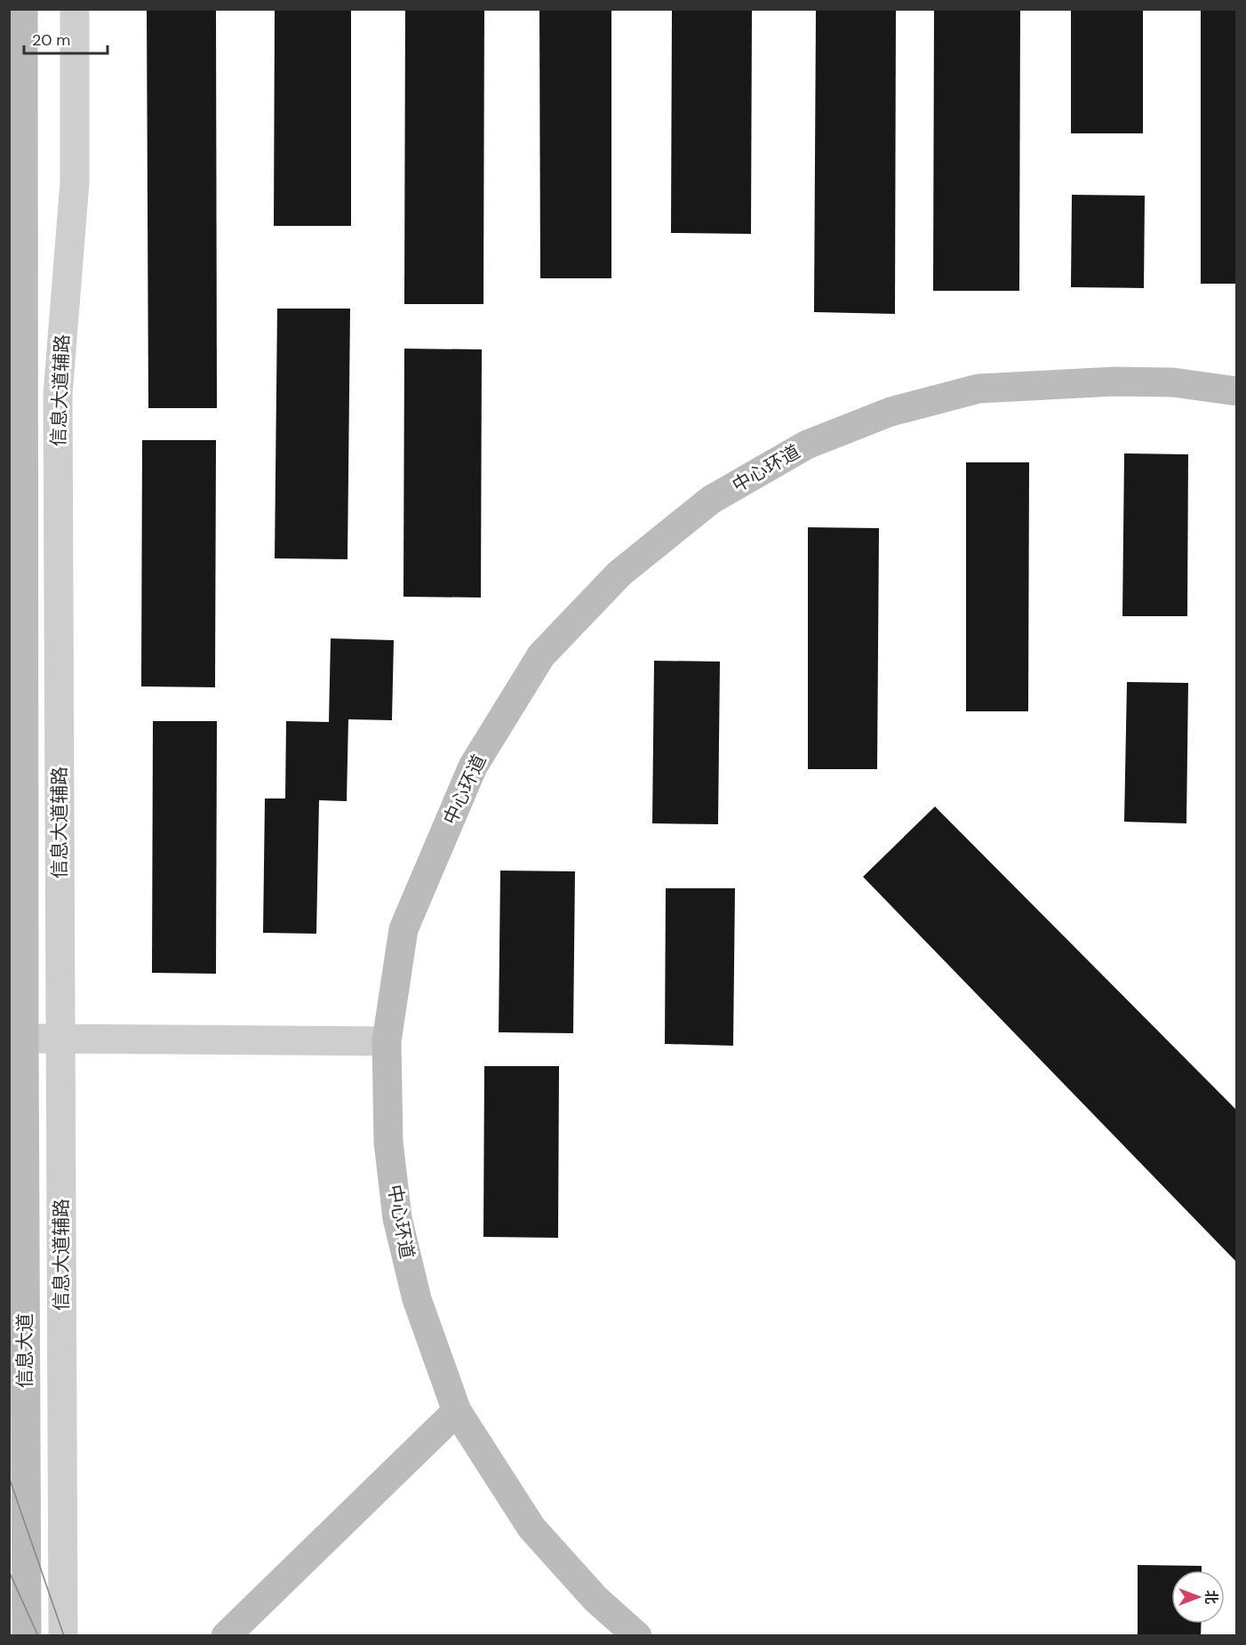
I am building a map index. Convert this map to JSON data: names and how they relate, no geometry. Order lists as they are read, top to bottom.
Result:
{
  "streets": {
    "street": ["信息大道辅路", "中心环道", "信息大道"]
  },
  "scale_bar": "20 m",
  "north": "right"
}
